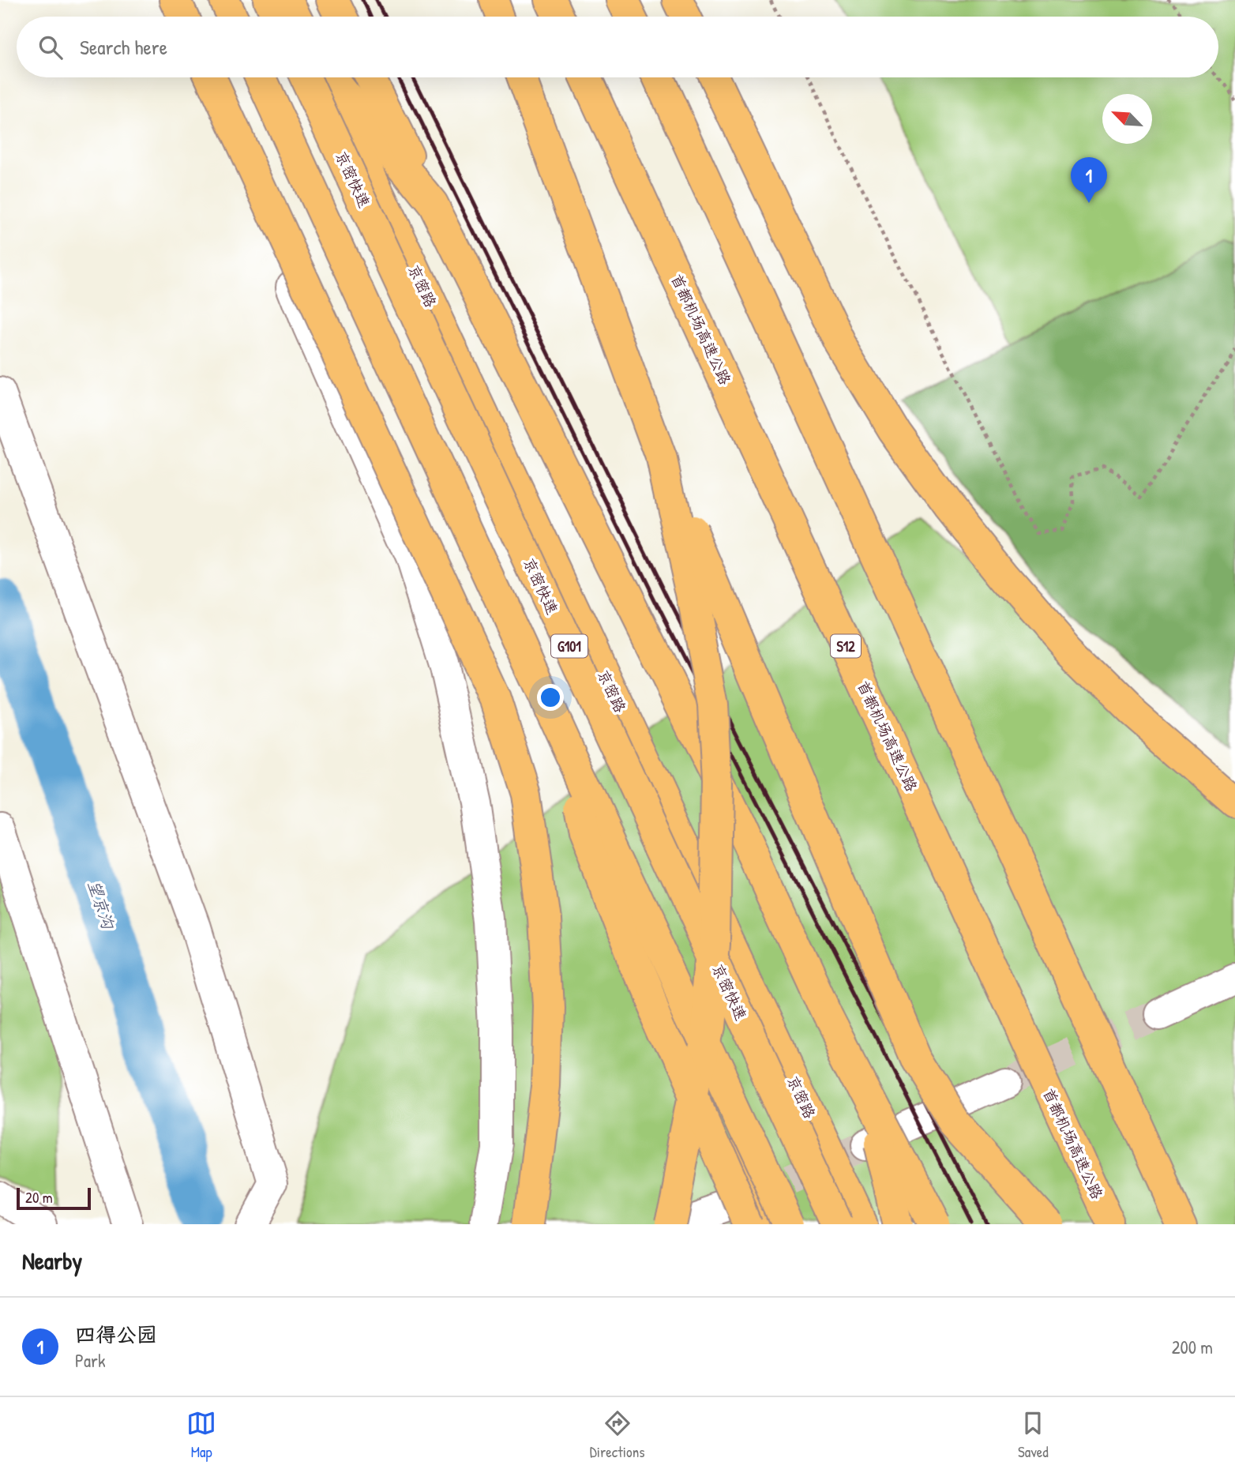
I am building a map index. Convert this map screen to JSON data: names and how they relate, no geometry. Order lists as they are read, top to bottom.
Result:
{
  "streets": {
    "main road": [
      "京密快速",
      "京密路",
      "首都机场高速公路",
      "G101",
      "S12"
    ]
  },
  "water": ["望京沟"],
  "scale_bar": "20 m",
  "north": "top left",
  "page": {
    "search": "Search here",
    "pins": "1",
    "scale": "20 m",
    "heading": "Nearby",
    "list": [
      {
        "mark": "1",
        "name": "四得公园",
        "note": "Park",
        "value": "200 m"
      }
    ],
    "nav": ["Map", "Directions", "Saved"]
  }
}
